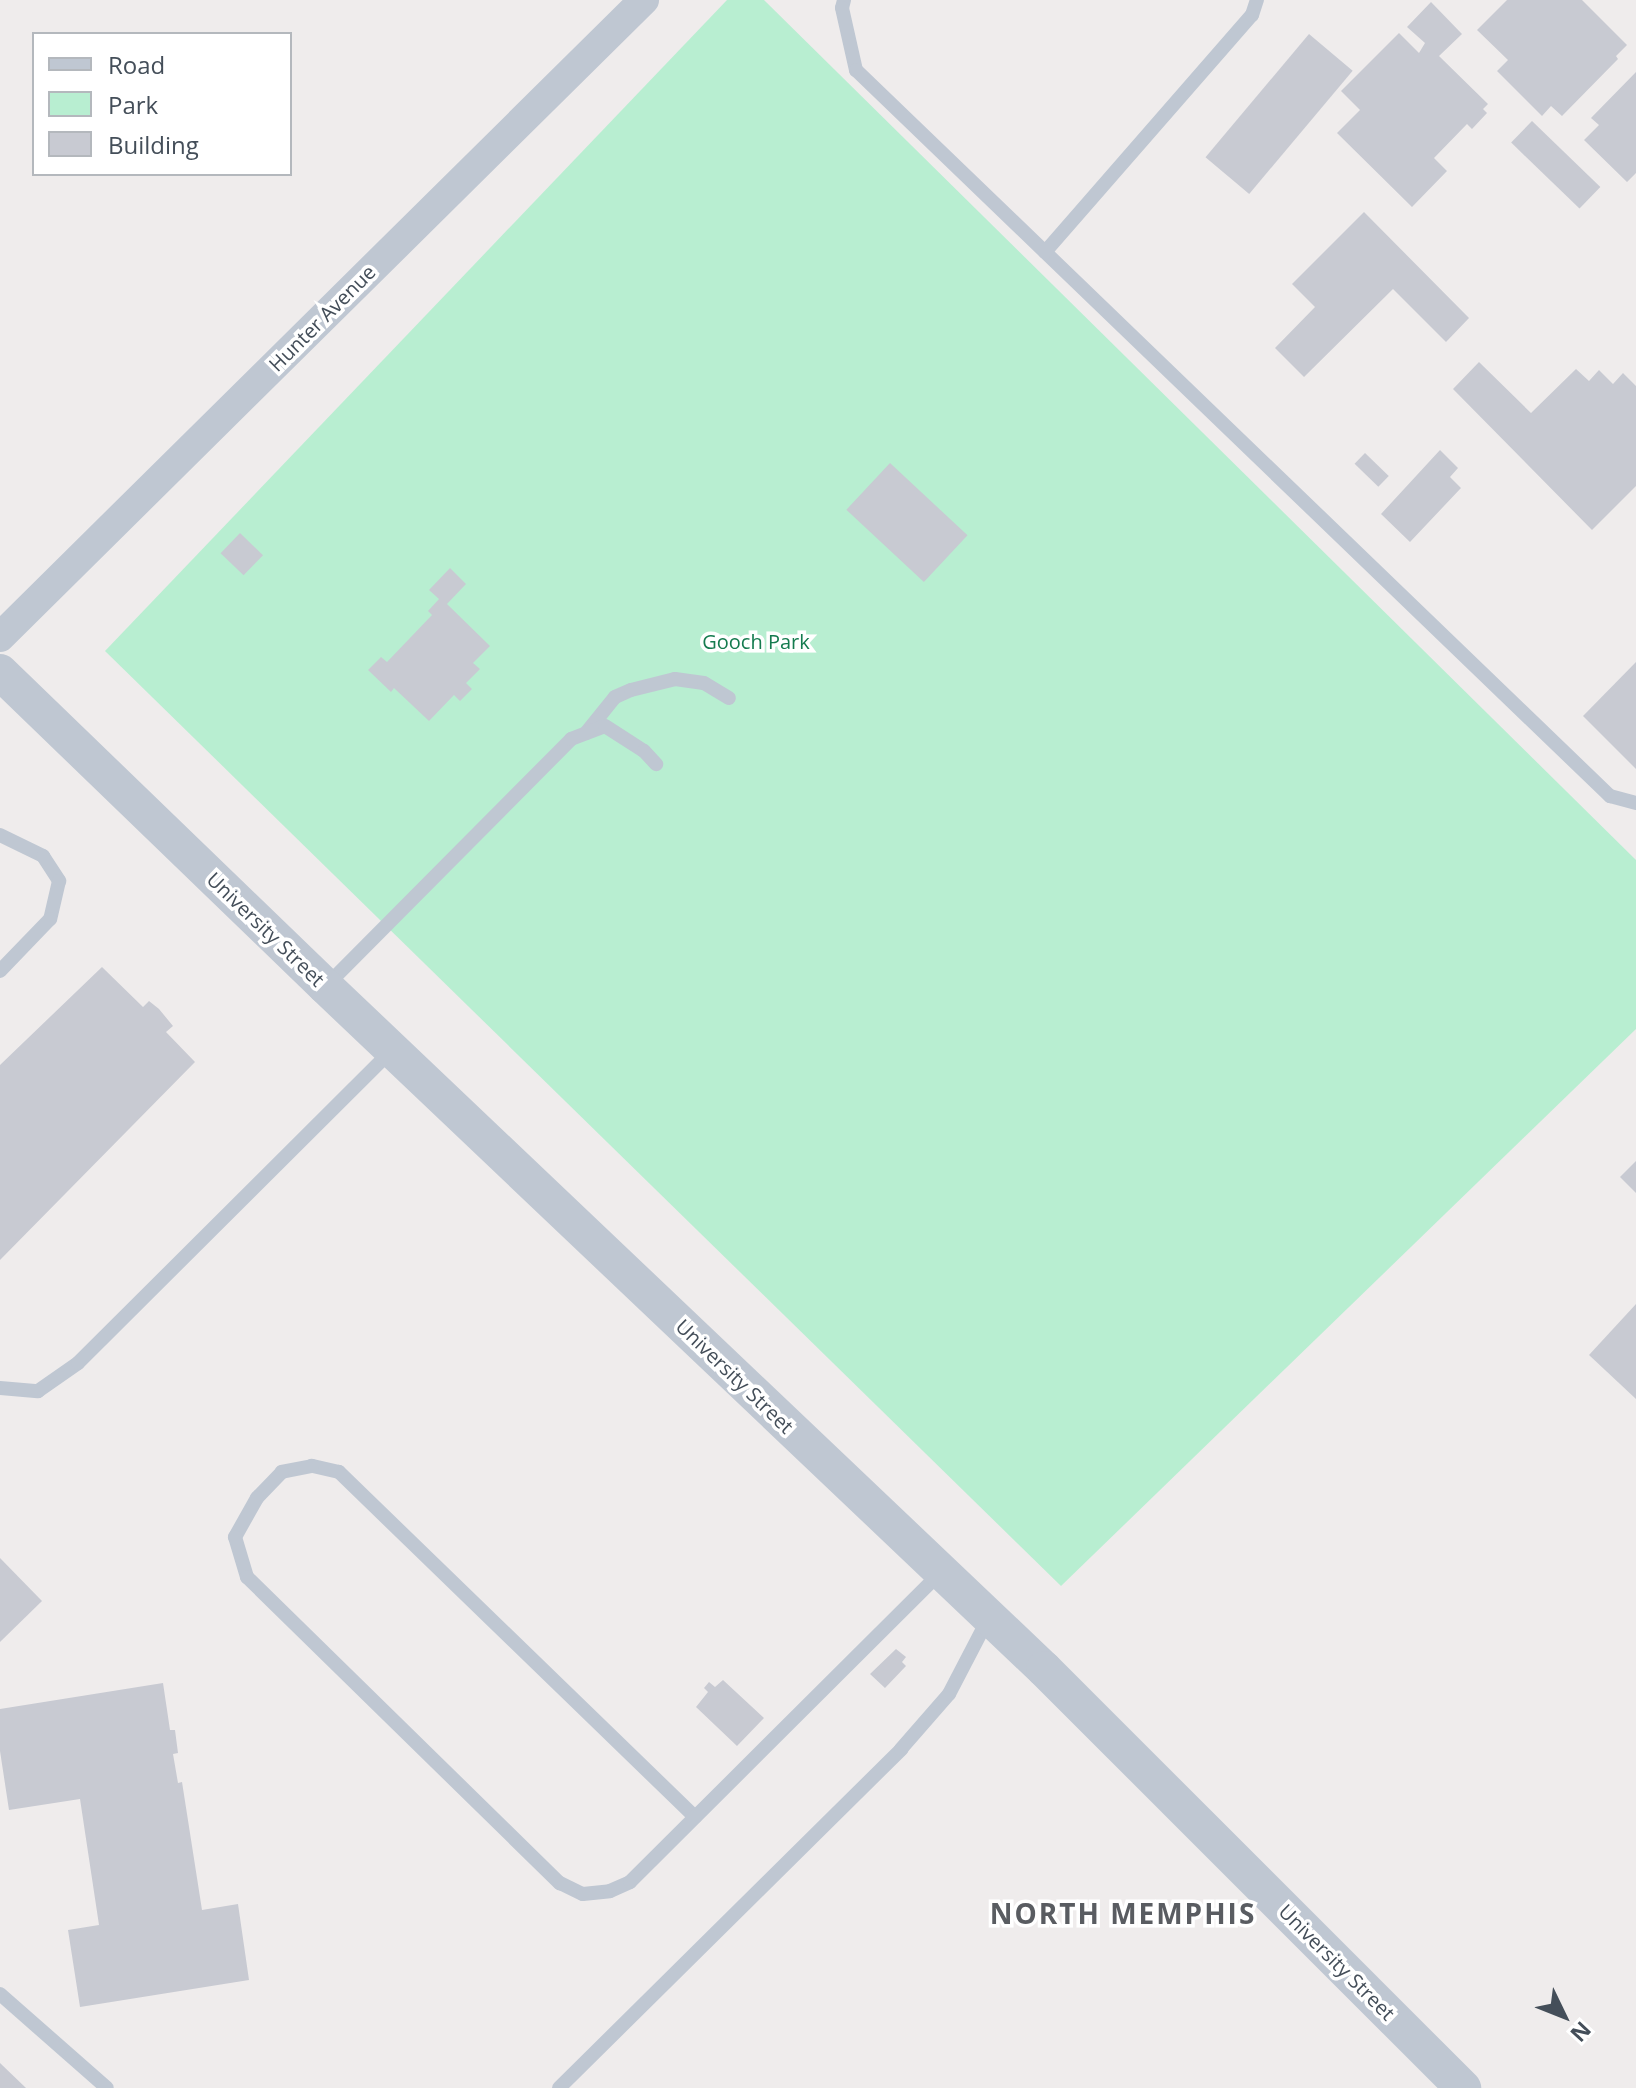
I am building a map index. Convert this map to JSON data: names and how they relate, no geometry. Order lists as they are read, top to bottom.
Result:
{
  "streets": {
    "street": ["Hunter Avenue", "University Street"]
  },
  "districts": ["NORTH MEMPHIS"],
  "parks": ["Gooch Park"],
  "legend": ["Road", "Park", "Building"],
  "north": "bottom right"
}
